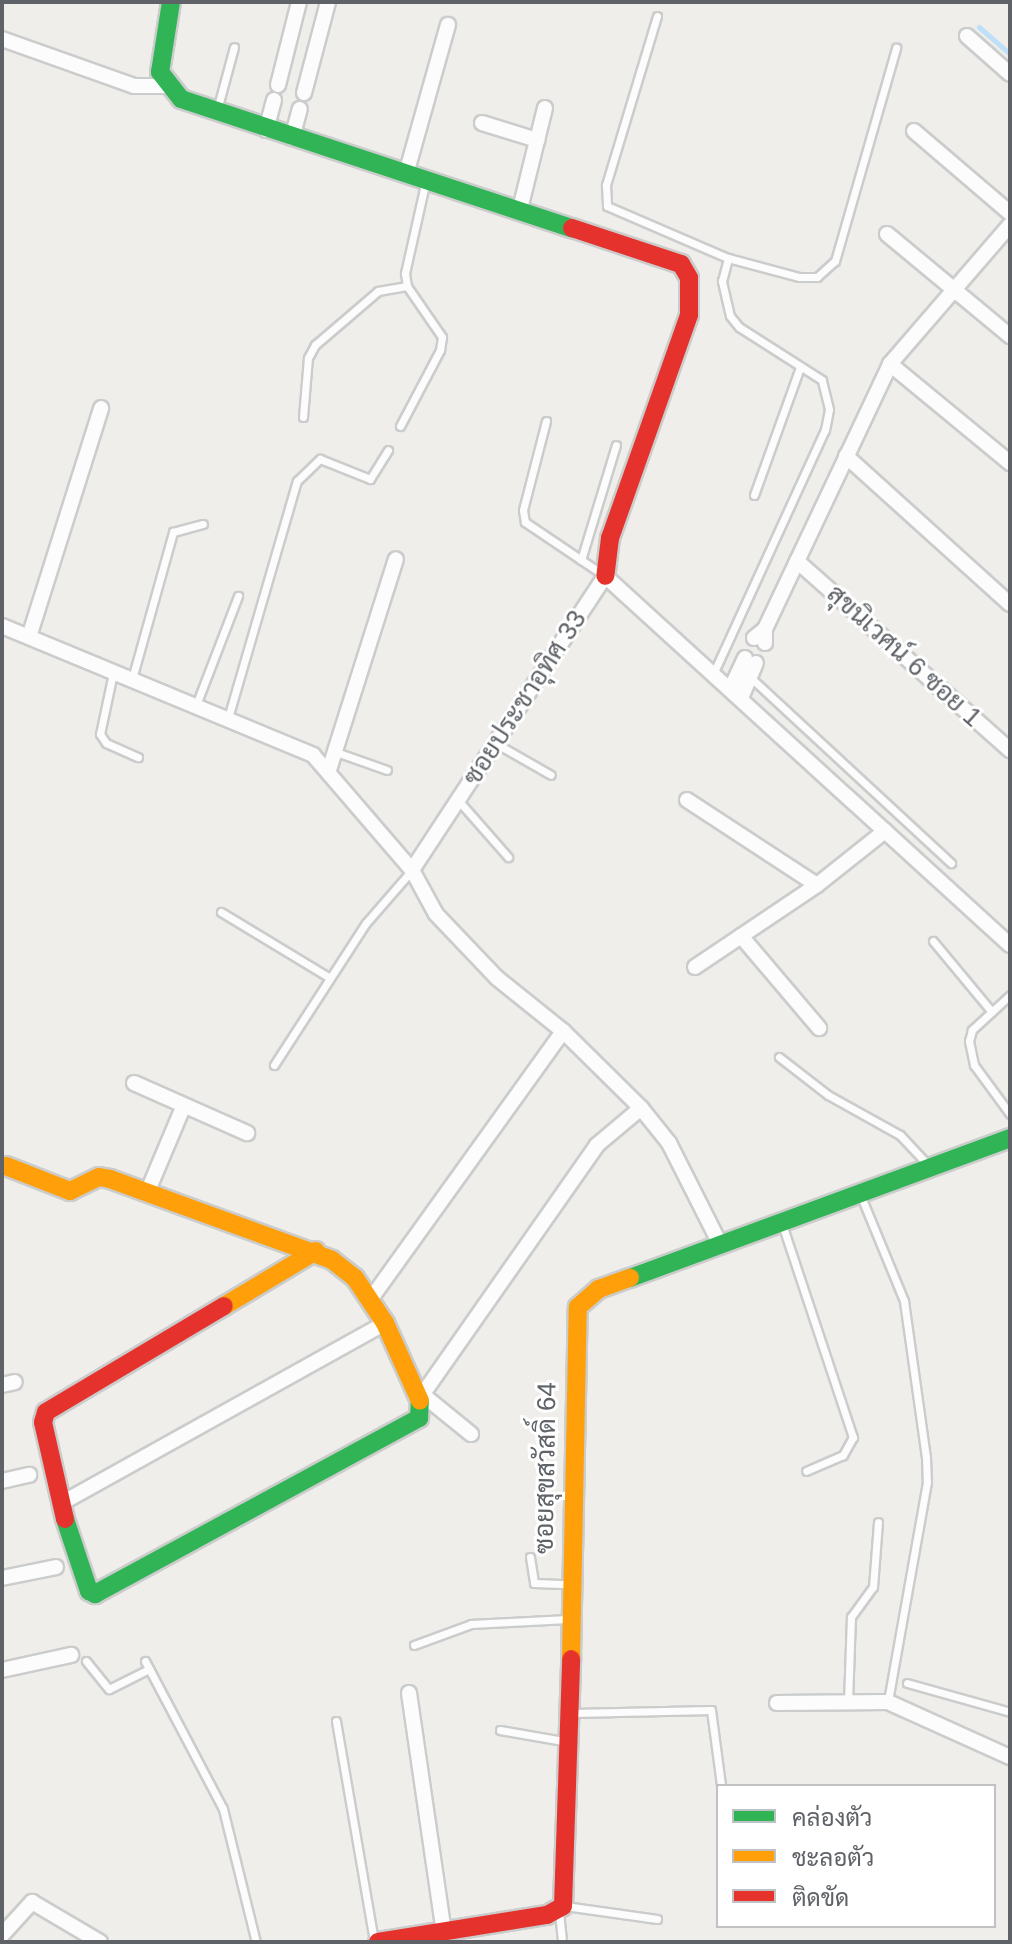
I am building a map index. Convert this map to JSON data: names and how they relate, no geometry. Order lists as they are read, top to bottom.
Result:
{
  "streets": {
    "street": ["สุขนิเวศน์ 6 ซอย 1", "ซอยประชาอุทิศ 33", "ซอยสุขสวัสดิ์ 64"]
  },
  "legend": ["คล่องตัว", "ชะลอตัว", "ติดขัด"]
}
